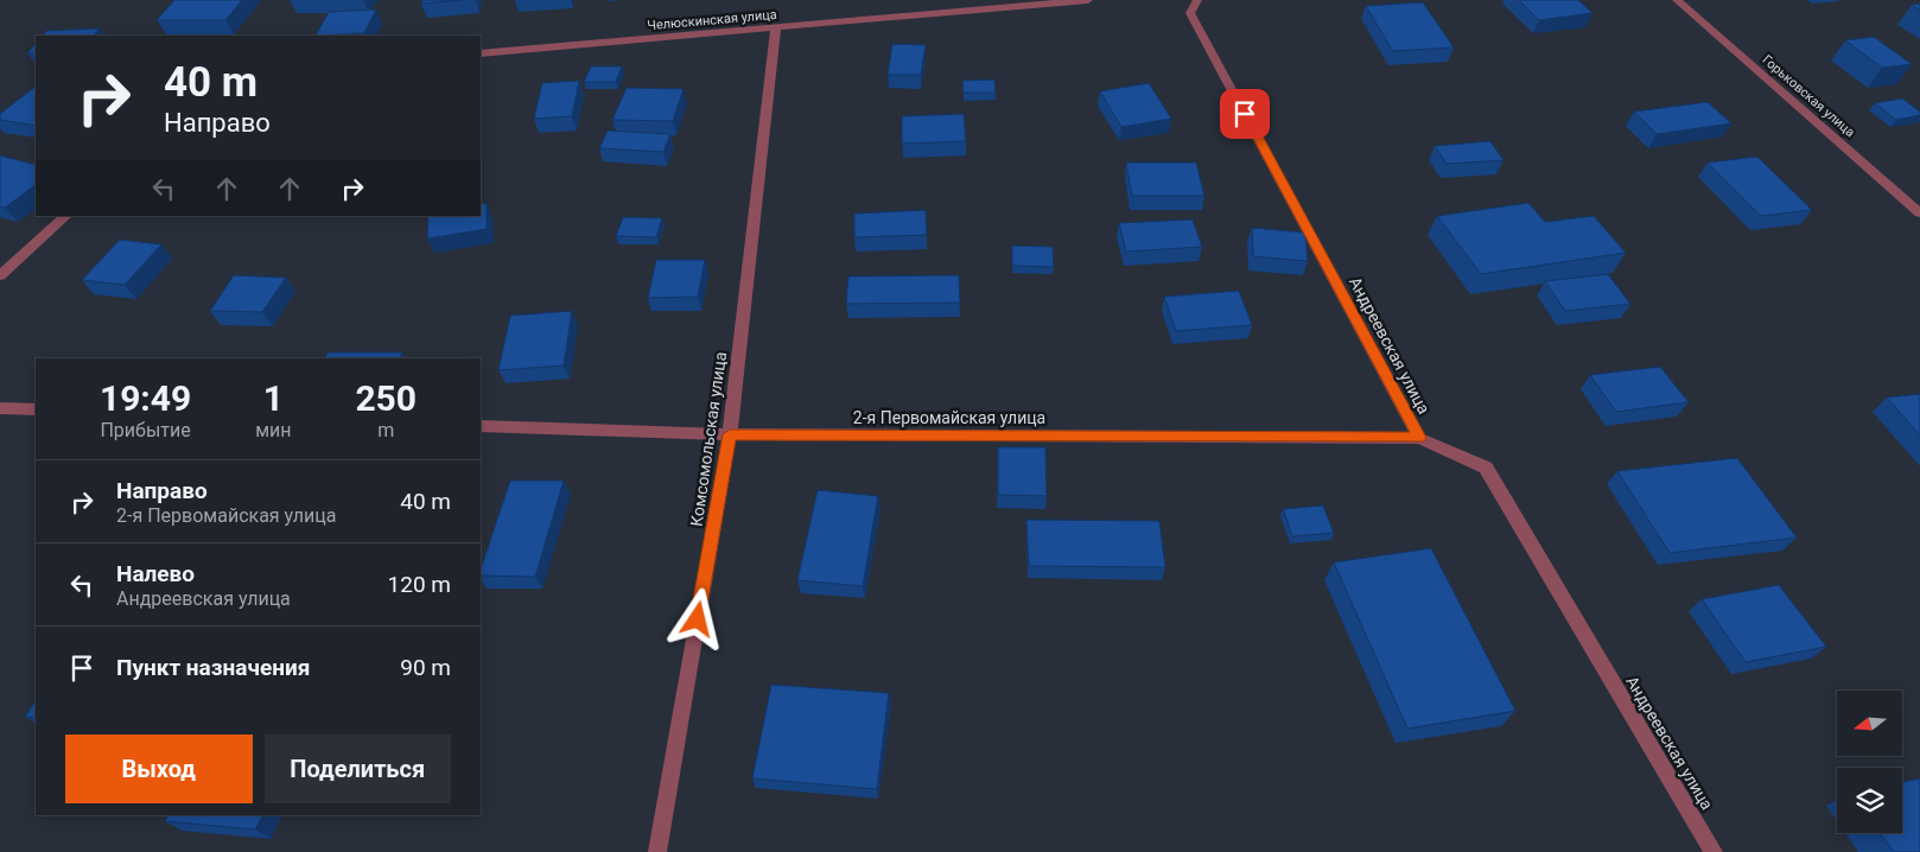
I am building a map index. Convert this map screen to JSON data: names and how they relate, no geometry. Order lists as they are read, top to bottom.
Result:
{
  "streets": {
    "street": [
      "Челюскинская улица",
      "Горьковская улица",
      "Андреевская улица",
      "2-я Первомайская улица",
      "Комсомольская улица"
    ]
  },
  "crossings": [
    ["Челюскинская улица", "Комсомольская улица"],
    ["Андреевская улица", "2-я Первомайская улица"],
    ["2-я Первомайская улица", "Комсомольская улица"]
  ],
  "north": "left",
  "page": {
    "turn": ["40 m", "Направо"],
    "eta": [
      "19:49",
      "Прибытие",
      "1",
      "мин",
      "250",
      "m"
    ],
    "list": [
      {
        "name": "Направо",
        "note": "2-я Первомайская улица",
        "value": "40 m"
      },
      {
        "name": "Налево",
        "note": "Андреевская улица",
        "value": "120 m"
      },
      {
        "name": "Пункт назначения",
        "value": "90 m"
      }
    ],
    "buttons": ["Выход", "Поделиться"]
  }
}
